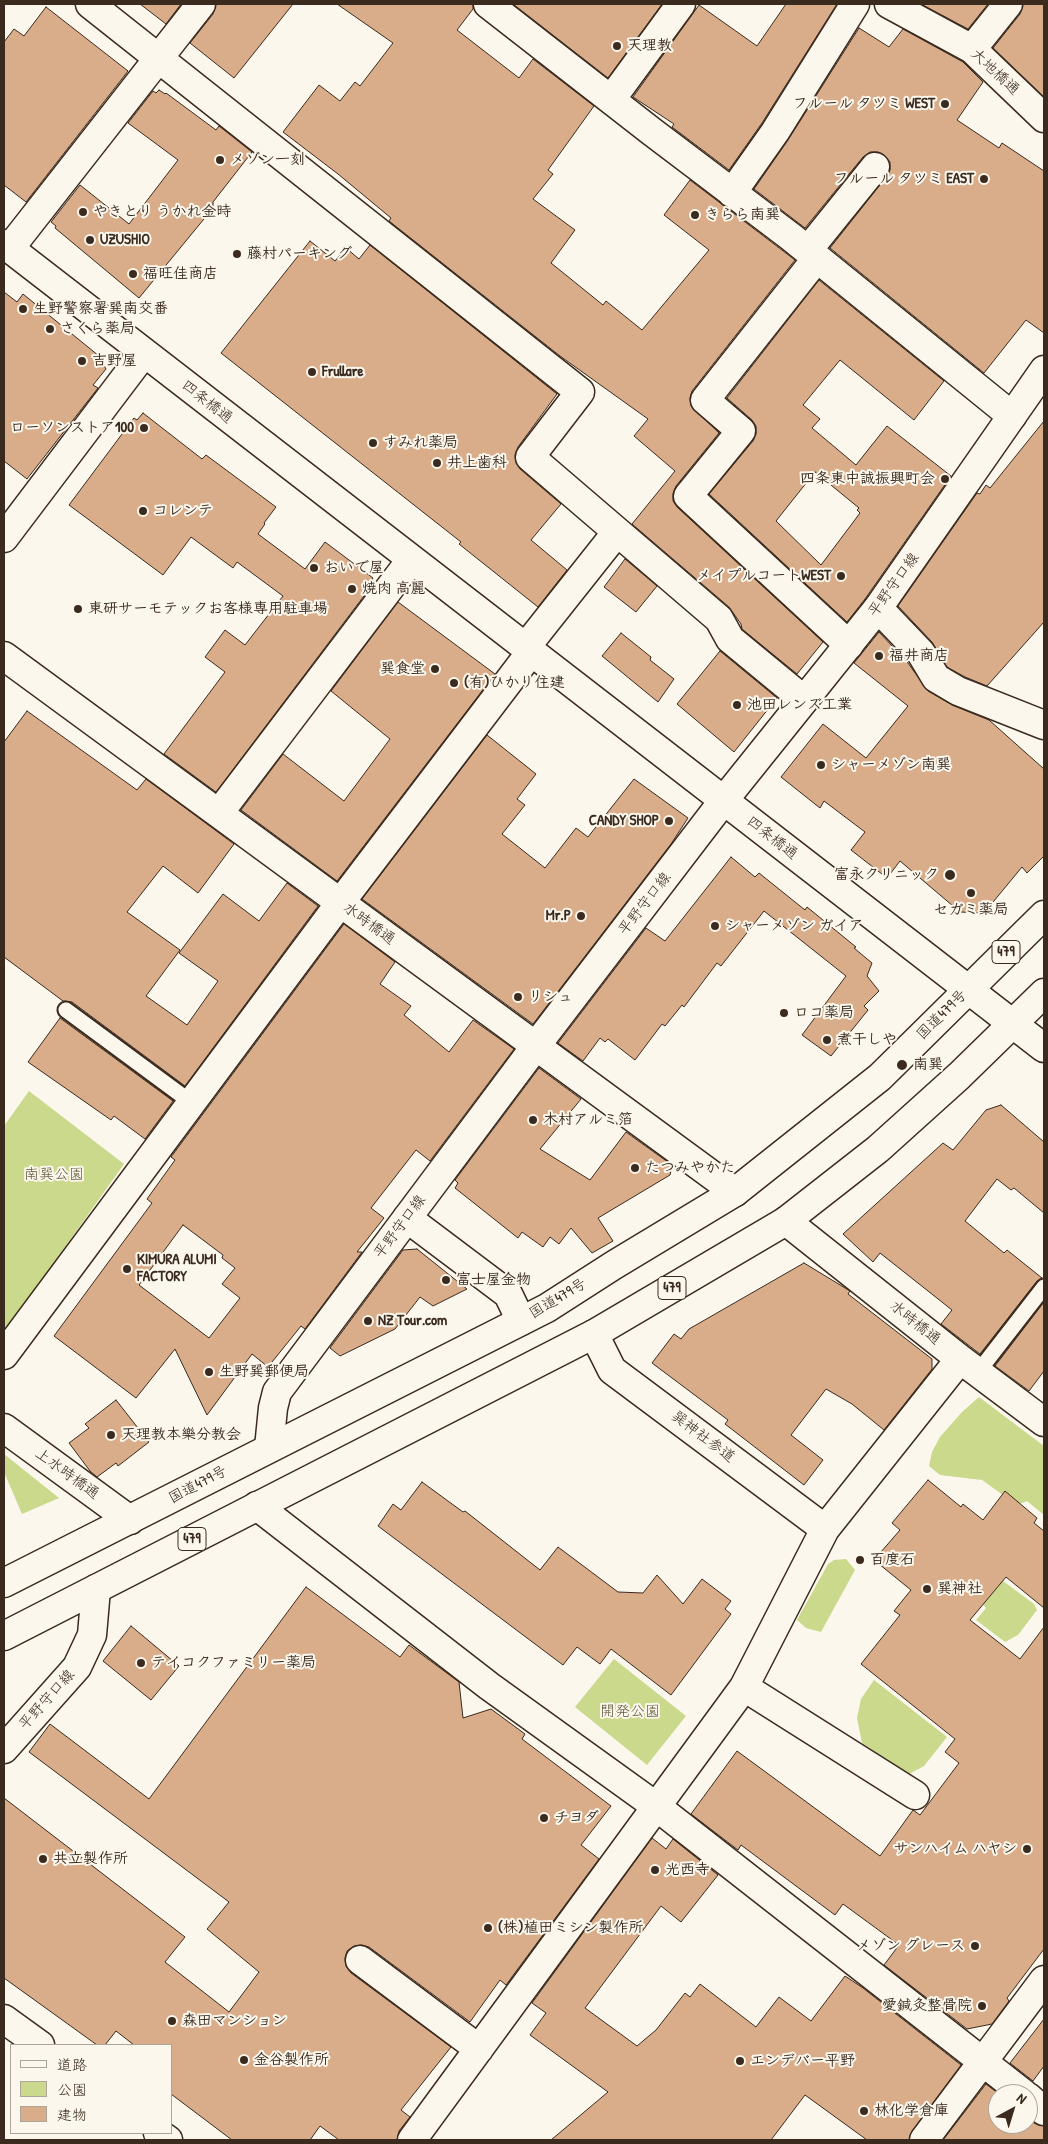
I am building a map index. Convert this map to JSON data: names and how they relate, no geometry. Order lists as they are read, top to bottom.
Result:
{
  "streets": {
    "main road": [
      "大地橋通",
      "四条橋通",
      "平野守口線",
      "水時橋通",
      "479",
      "国道479号",
      "巽神社参道",
      "上水時橋通"
    ]
  },
  "crossings": [
    ["四条橋通", "平野守口線"],
    ["四条橋通", "479"],
    ["四条橋通", "国道479号"],
    ["平野守口線", "水時橋通"],
    ["平野守口線", "479"],
    ["平野守口線", "国道479号"],
    ["水時橋通", "479"],
    ["水時橋通", "国道479号"],
    ["479", "巽神社参道"],
    ["国道479号", "上水時橋通"]
  ],
  "parks": ["南巽公園", "開発公園"],
  "places": [
    "天理教",
    "フルール タツミ WEST",
    "メゾン一刻",
    "フルール タツミ EAST",
    "やきとり うかれ金時",
    "きらら南巽",
    "UZUSHIO",
    "藤村パーキング",
    "福旺佳商店",
    "生野警察署巽南交番",
    "さくら薬局",
    "吉野屋",
    "Frullare",
    "ローソンストア100",
    "すみれ薬局",
    "井上歯科",
    "四条東中誠振興町会",
    "コレンテ",
    "おいで屋",
    "メイプルコートWEST",
    "焼肉 高麗",
    "東研サーモテックお客様専用駐車場",
    "福井商店",
    "巽食堂",
    "(有)ひかり住建",
    "池田レンズ工業",
    "シャーメゾン南巽",
    "CANDY SHOP",
    "富永クリニック",
    "セガミ薬局",
    "Mr.P",
    "シャーメゾン ガイア",
    "リシュ",
    "ロコ薬局",
    "煮干しや",
    "南巽",
    "木村アルミ箔",
    "たつみやかた",
    "KIMURA ALUMI FACTORY",
    "富士屋金物",
    "NZ Tour.com",
    "生野巽郵便局",
    "天理教本樂分教会",
    "百度石",
    "巽神社",
    "テイコクファミリー薬局",
    "チヨダ",
    "サンハイム ハヤシ",
    "共立製作所",
    "光西寺",
    "(株)植田ミシン製作所",
    "メゾン グレース",
    "愛鍼灸整骨院",
    "森田マンション",
    "金谷製作所",
    "エンデバー平野",
    "林化学倉庫"
  ],
  "legend": ["道路", "公園", "建物"],
  "north": "top right"
}
